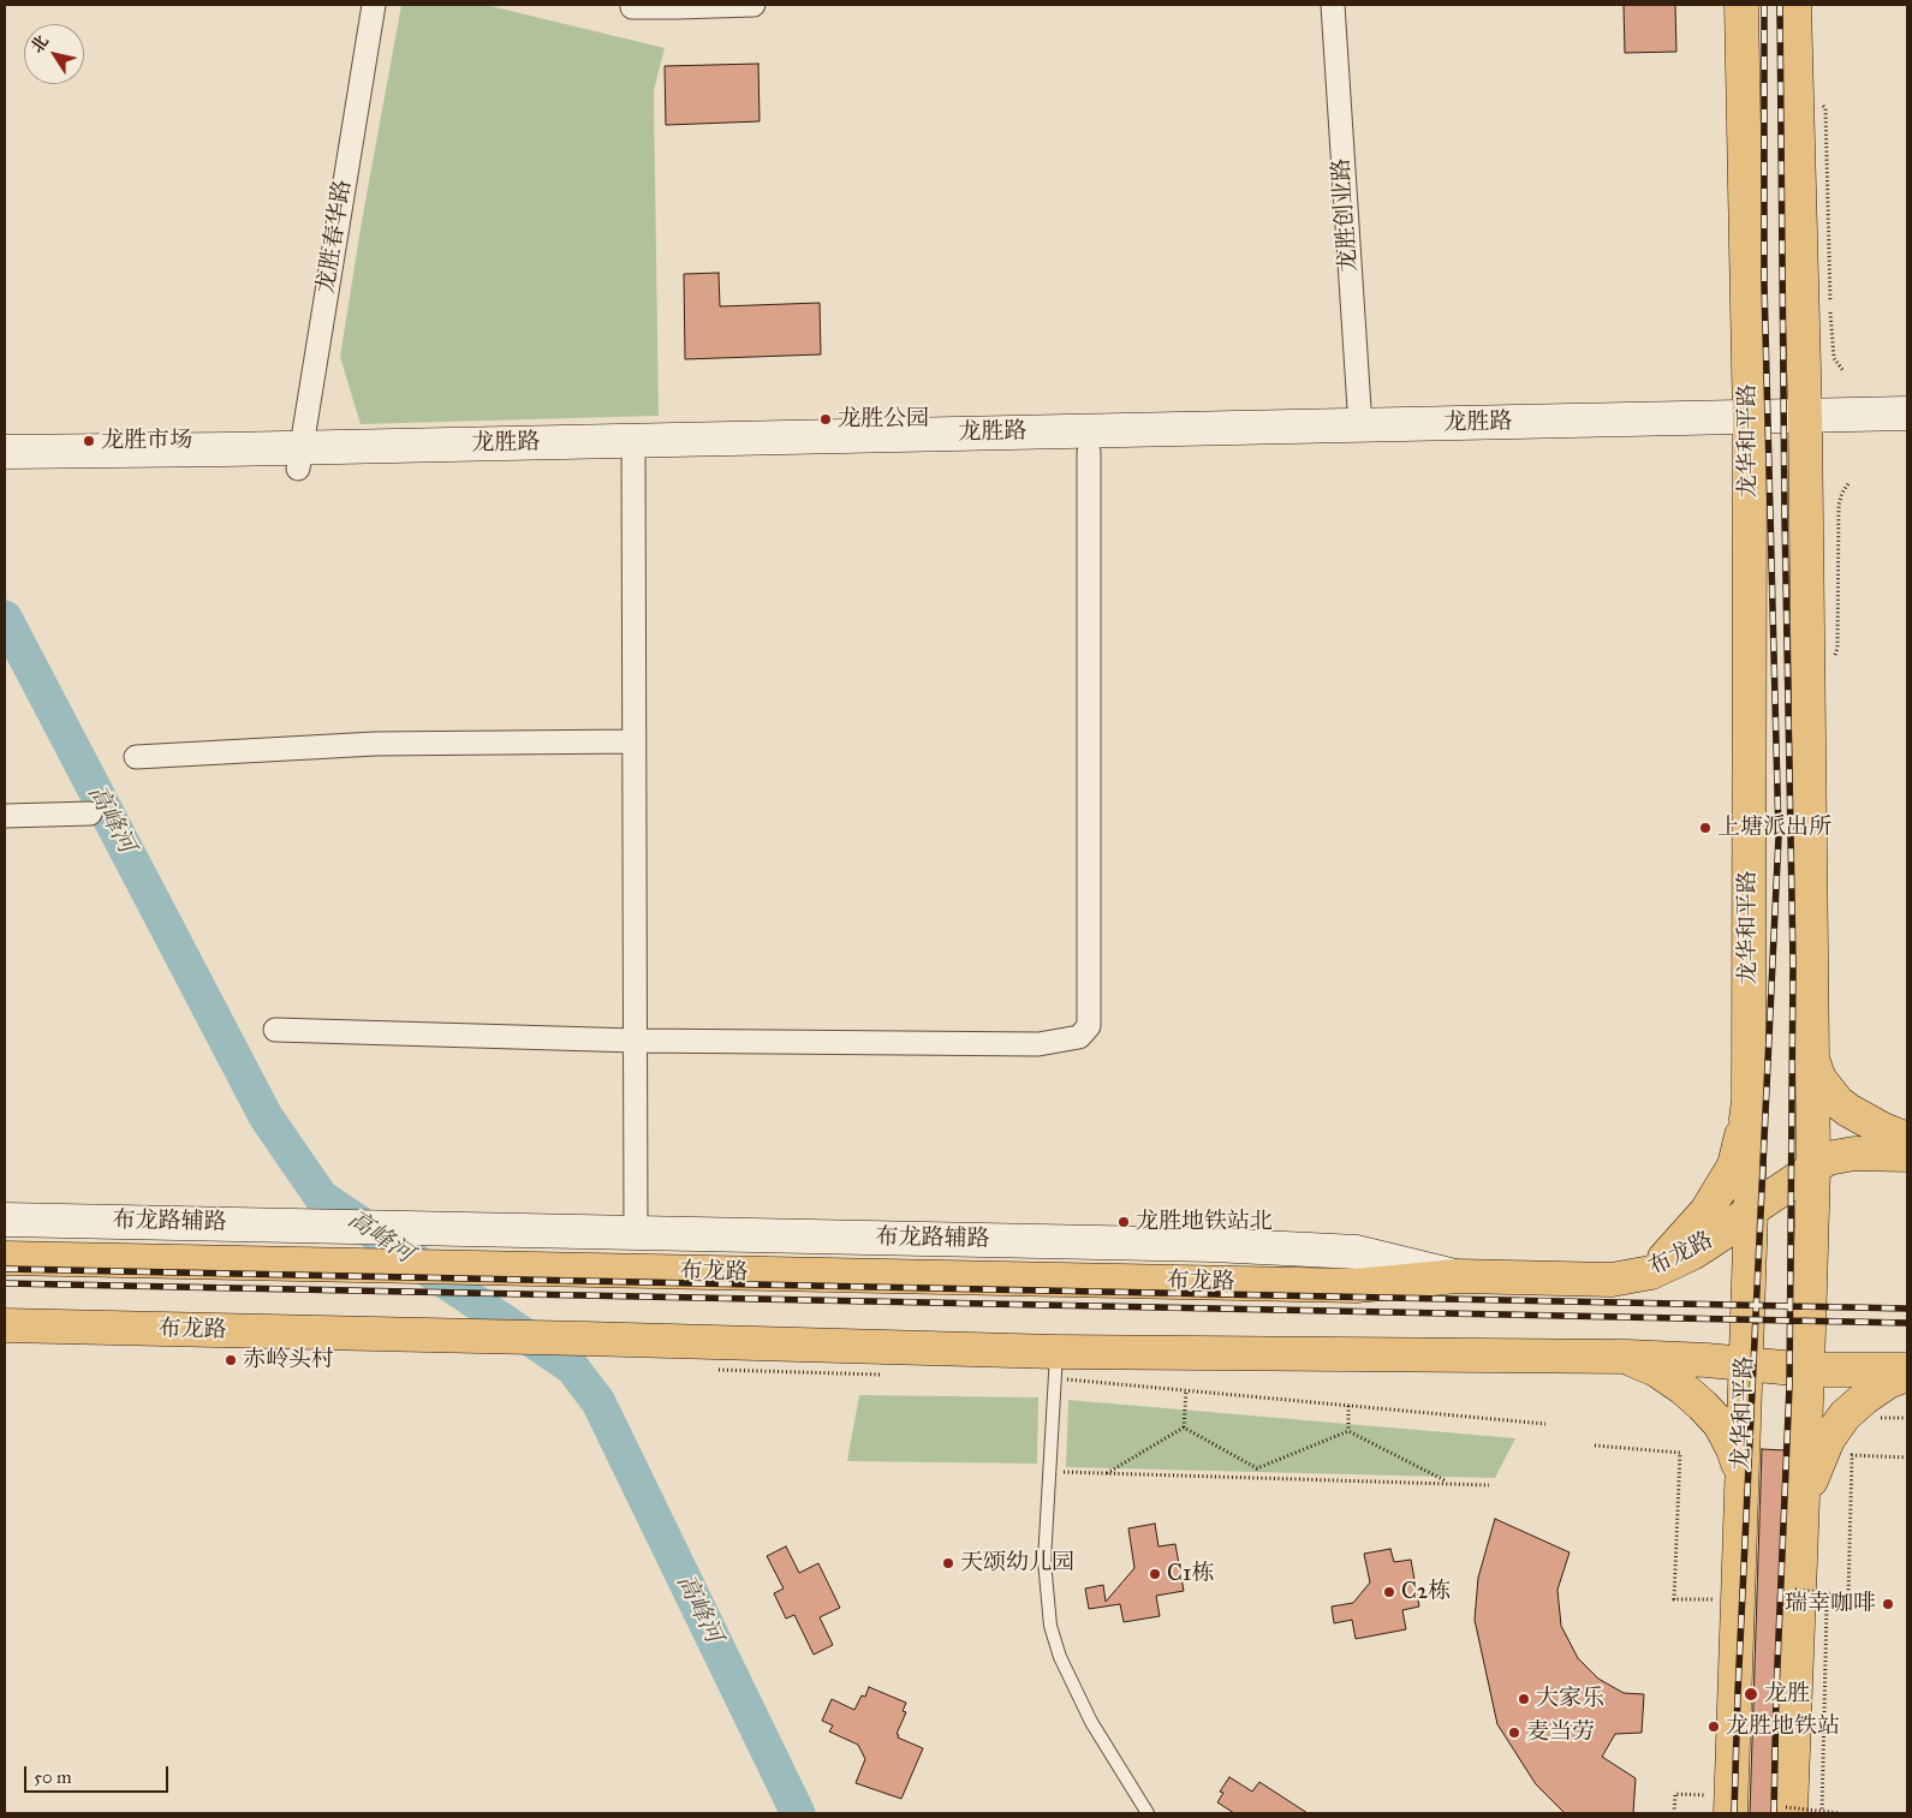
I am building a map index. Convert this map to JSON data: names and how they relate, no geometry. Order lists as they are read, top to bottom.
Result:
{
  "streets": {
    "main road": [
      "龙胜路",
      "龙华和平路",
      "布龙路辅路",
      "布龙路"
    ],
    "street": ["龙胜创业路", "龙胜春华路"]
  },
  "crossings": [
    ["龙胜创业路", "龙胜路"],
    ["龙胜春华路", "龙胜路"],
    ["龙胜路", "龙华和平路"],
    ["龙华和平路", "布龙路"],
    ["布龙路辅路", "布龙路"]
  ],
  "water": ["高峰河"],
  "places": [
    "龙胜公园",
    "龙胜市场",
    "上塘派出所",
    "龙胜地铁站北",
    "赤岭头村",
    "天颂幼儿园",
    "C1栋",
    "C2栋",
    "瑞幸咖啡",
    "龙胜",
    "大家乐",
    "龙胜地铁站",
    "麦当劳"
  ],
  "scale_bar": "50 m",
  "north": "top left"
}
